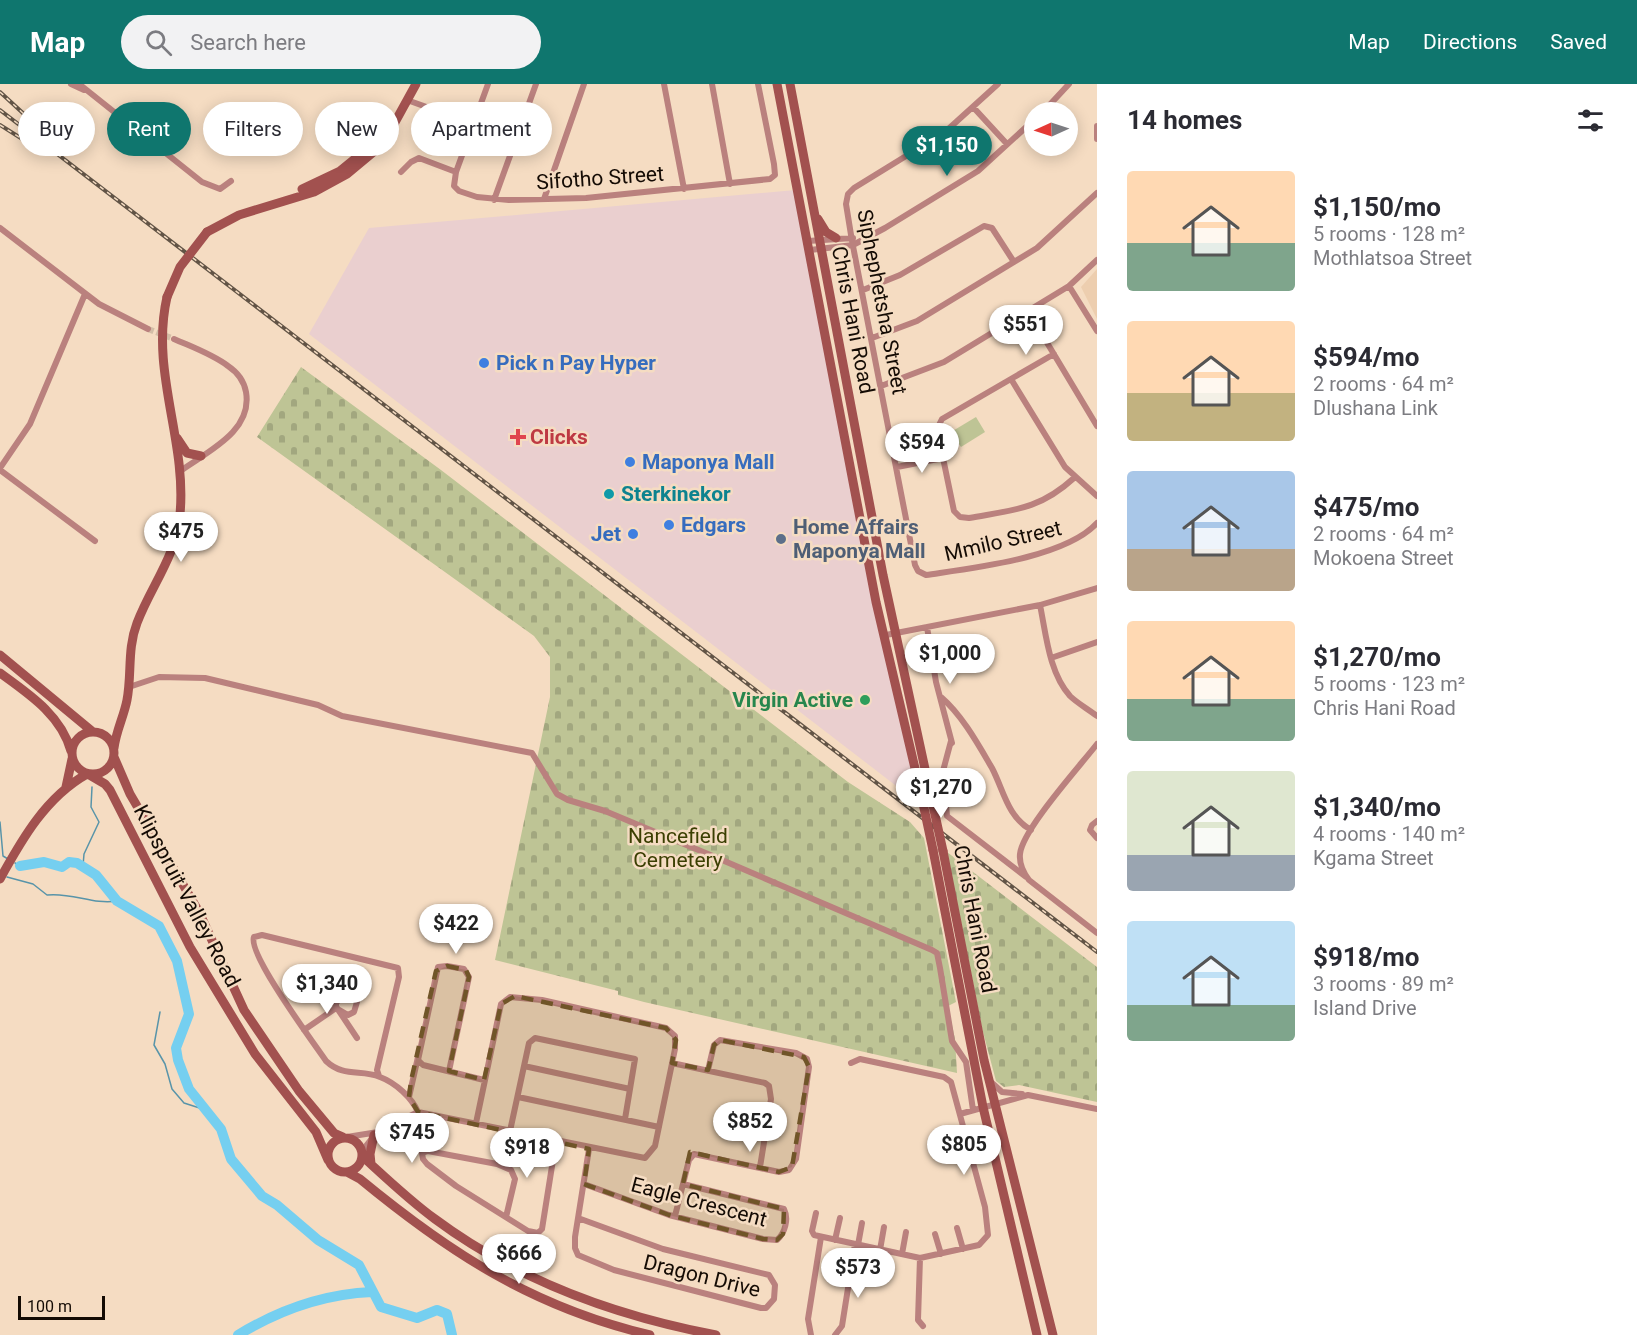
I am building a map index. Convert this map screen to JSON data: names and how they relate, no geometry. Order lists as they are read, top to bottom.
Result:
{
  "streets": {
    "main road": ["Chris Hani Road", "Klipspruit Valley Road"],
    "street": [
      "Sifotho Street",
      "Siphephetsha Street",
      "Mmilo Street",
      "Eagle Crescent",
      "Dragon Drive"
    ]
  },
  "crossings": [
    ["Siphephetsha Street", "Mmilo Street"],
    ["Eagle Crescent", "Dragon Drive"]
  ],
  "parks": ["Nancefield Cemetery"],
  "places": {
    "other": [
      "Pick n Pay Hyper",
      "Maponya Mall",
      "Sterkinekor",
      "Edgars",
      "Jet",
      "Home Affairs Maponya Mall",
      "Virgin Active"
    ],
    "health": ["Clicks"]
  },
  "scale_bar": "100 m",
  "north": "left",
  "page": {
    "header": "Map",
    "search": "Search here",
    "nav": ["Map", "Directions", "Saved"],
    "heading": "14 homes",
    "chip": [
      "Buy",
      "Rent",
      "Filters",
      "New",
      "Apartment"
    ],
    "price": [
      "$1,150",
      "$551",
      "$594",
      "$475",
      "$1,000",
      "$1,270",
      "$422",
      "$1,340",
      "$852",
      "$745",
      "$805",
      "$918",
      "$666",
      "$573"
    ],
    "list": [
      {
        "name": "$1,150/mo",
        "note": "5 rooms · 128 m² · Mothlatsoa Street"
      },
      {
        "name": "$594/mo",
        "note": "2 rooms · 64 m² · Dlushana Link"
      },
      {
        "name": "$475/mo",
        "note": "2 rooms · 64 m² · Mokoena Street"
      },
      {
        "name": "$1,270/mo",
        "note": "5 rooms · 123 m² · Chris Hani Road"
      },
      {
        "name": "$1,340/mo",
        "note": "4 rooms · 140 m² · Kgama Street"
      },
      {
        "name": "$918/mo",
        "note": "3 rooms · 89 m² · Island Drive"
      }
    ],
    "scale": "100 m"
  }
}
